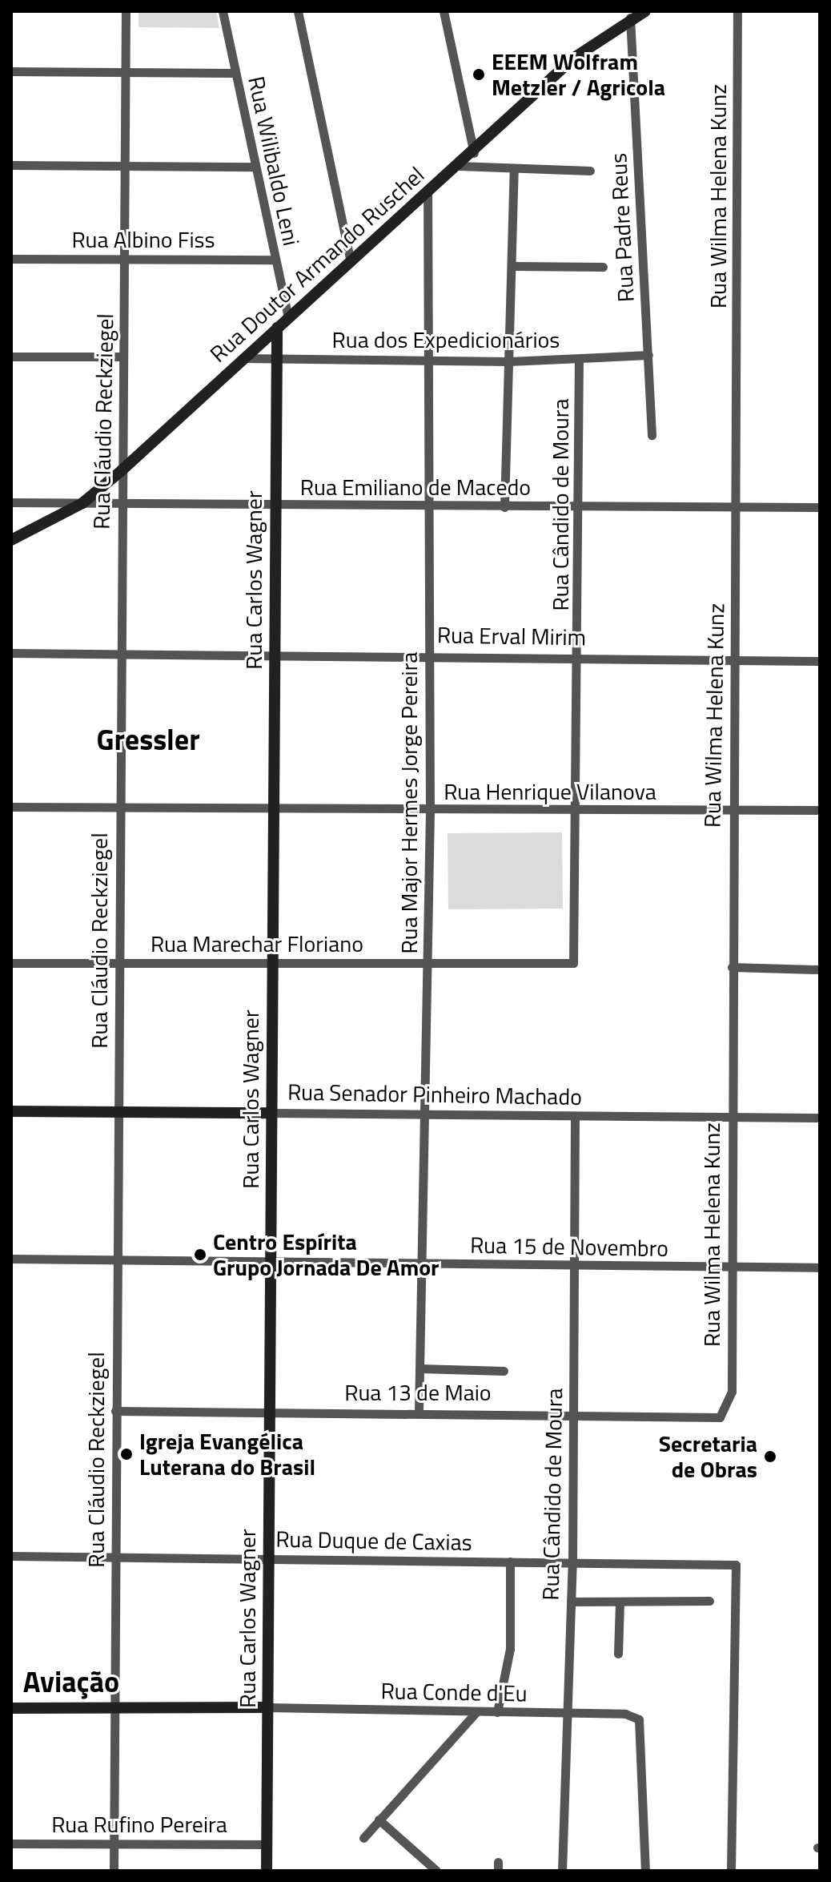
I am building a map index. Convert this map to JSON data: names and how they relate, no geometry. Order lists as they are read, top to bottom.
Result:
{
  "streets": {
    "main road": ["Rua Doutor Armando Ruschel", "Rua Carlos Wagner", "Rua Senador Pinheiro Machado"],
    "street": [
      "Rua Wilibaldo Leni",
      "Rua Wilma Helena Kunz",
      "Rua Padre Reus",
      "Rua Albino Fiss",
      "Rua dos Expedicionários",
      "Rua Cláudio Reckziegel",
      "Rua Emiliano de Macedo",
      "Rua Cândido de Moura",
      "Rua Erval Mirim",
      "Rua Henrique Vilanova",
      "Rua Major Hermes Jorge Pereira",
      "Rua Marechar Floriano",
      "Rua 15 de Novembro",
      "Rua 13 de Maio",
      "Rua Duque de Caxias",
      "Rua Conde d'Eu",
      "Rua Rufino Pereira"
    ]
  },
  "crossings": [
    ["Rua Wilibaldo Leni", "Rua Albino Fiss"],
    ["Rua Wilibaldo Leni", "Rua Doutor Armando Ruschel"],
    ["Rua Wilma Helena Kunz", "Rua Emiliano de Macedo"],
    ["Rua Wilma Helena Kunz", "Rua Erval Mirim"],
    ["Rua Wilma Helena Kunz", "Rua Henrique Vilanova"],
    ["Rua Wilma Helena Kunz", "Rua Senador Pinheiro Machado"],
    ["Rua Wilma Helena Kunz", "Rua 15 de Novembro"],
    ["Rua Wilma Helena Kunz", "Rua 13 de Maio"],
    ["Rua Padre Reus", "Rua Doutor Armando Ruschel"],
    ["Rua Padre Reus", "Rua dos Expedicionários"],
    ["Rua Albino Fiss", "Rua Cláudio Reckziegel"],
    ["Rua Doutor Armando Ruschel", "Rua dos Expedicionários"],
    ["Rua Doutor Armando Ruschel", "Rua Cláudio Reckziegel"],
    ["Rua Doutor Armando Ruschel", "Rua Emiliano de Macedo"],
    ["Rua Doutor Armando Ruschel", "Rua Carlos Wagner"],
    ["Rua Doutor Armando Ruschel", "Rua Major Hermes Jorge Pereira"],
    ["Rua dos Expedicionários", "Rua Cândido de Moura"],
    ["Rua dos Expedicionários", "Rua Carlos Wagner"],
    ["Rua dos Expedicionários", "Rua Major Hermes Jorge Pereira"],
    ["Rua Cláudio Reckziegel", "Rua Emiliano de Macedo"],
    ["Rua Cláudio Reckziegel", "Rua Erval Mirim"],
    ["Rua Cláudio Reckziegel", "Rua Henrique Vilanova"],
    ["Rua Cláudio Reckziegel", "Rua Marechar Floriano"],
    ["Rua Cláudio Reckziegel", "Rua Senador Pinheiro Machado"],
    ["Rua Cláudio Reckziegel", "Rua 15 de Novembro"],
    ["Rua Cláudio Reckziegel", "Rua 13 de Maio"],
    ["Rua Cláudio Reckziegel", "Rua Duque de Caxias"],
    ["Rua Cláudio Reckziegel", "Rua Rufino Pereira"],
    ["Rua Emiliano de Macedo", "Rua Cândido de Moura"],
    ["Rua Emiliano de Macedo", "Rua Carlos Wagner"],
    ["Rua Emiliano de Macedo", "Rua Major Hermes Jorge Pereira"],
    ["Rua Cândido de Moura", "Rua Erval Mirim"],
    ["Rua Cândido de Moura", "Rua Henrique Vilanova"],
    ["Rua Cândido de Moura", "Rua Marechar Floriano"],
    ["Rua Cândido de Moura", "Rua Senador Pinheiro Machado"],
    ["Rua Cândido de Moura", "Rua 15 de Novembro"],
    ["Rua Cândido de Moura", "Rua 13 de Maio"],
    ["Rua Cândido de Moura", "Rua Duque de Caxias"],
    ["Rua Cândido de Moura", "Rua Conde d'Eu"],
    ["Rua Carlos Wagner", "Rua Erval Mirim"],
    ["Rua Carlos Wagner", "Rua Henrique Vilanova"],
    ["Rua Carlos Wagner", "Rua Marechar Floriano"],
    ["Rua Carlos Wagner", "Rua Senador Pinheiro Machado"],
    ["Rua Carlos Wagner", "Rua 15 de Novembro"],
    ["Rua Carlos Wagner", "Rua 13 de Maio"],
    ["Rua Carlos Wagner", "Rua Duque de Caxias"],
    ["Rua Carlos Wagner", "Rua Conde d'Eu"],
    ["Rua Carlos Wagner", "Rua Rufino Pereira"],
    ["Rua Erval Mirim", "Rua Major Hermes Jorge Pereira"],
    ["Rua Henrique Vilanova", "Rua Major Hermes Jorge Pereira"],
    ["Rua Major Hermes Jorge Pereira", "Rua Marechar Floriano"],
    ["Rua Major Hermes Jorge Pereira", "Rua Senador Pinheiro Machado"],
    ["Rua Major Hermes Jorge Pereira", "Rua 15 de Novembro"],
    ["Rua Major Hermes Jorge Pereira", "Rua 13 de Maio"]
  ],
  "districts": ["Gressler", "Aviação"],
  "places": [
    "EEEM Wolfram Metzler / Agricola",
    "Centro Espírita Grupo Jornada De Amor",
    "Igreja Evangélica Luterana do Brasil",
    "Secretaria de Obras"
  ]
}
